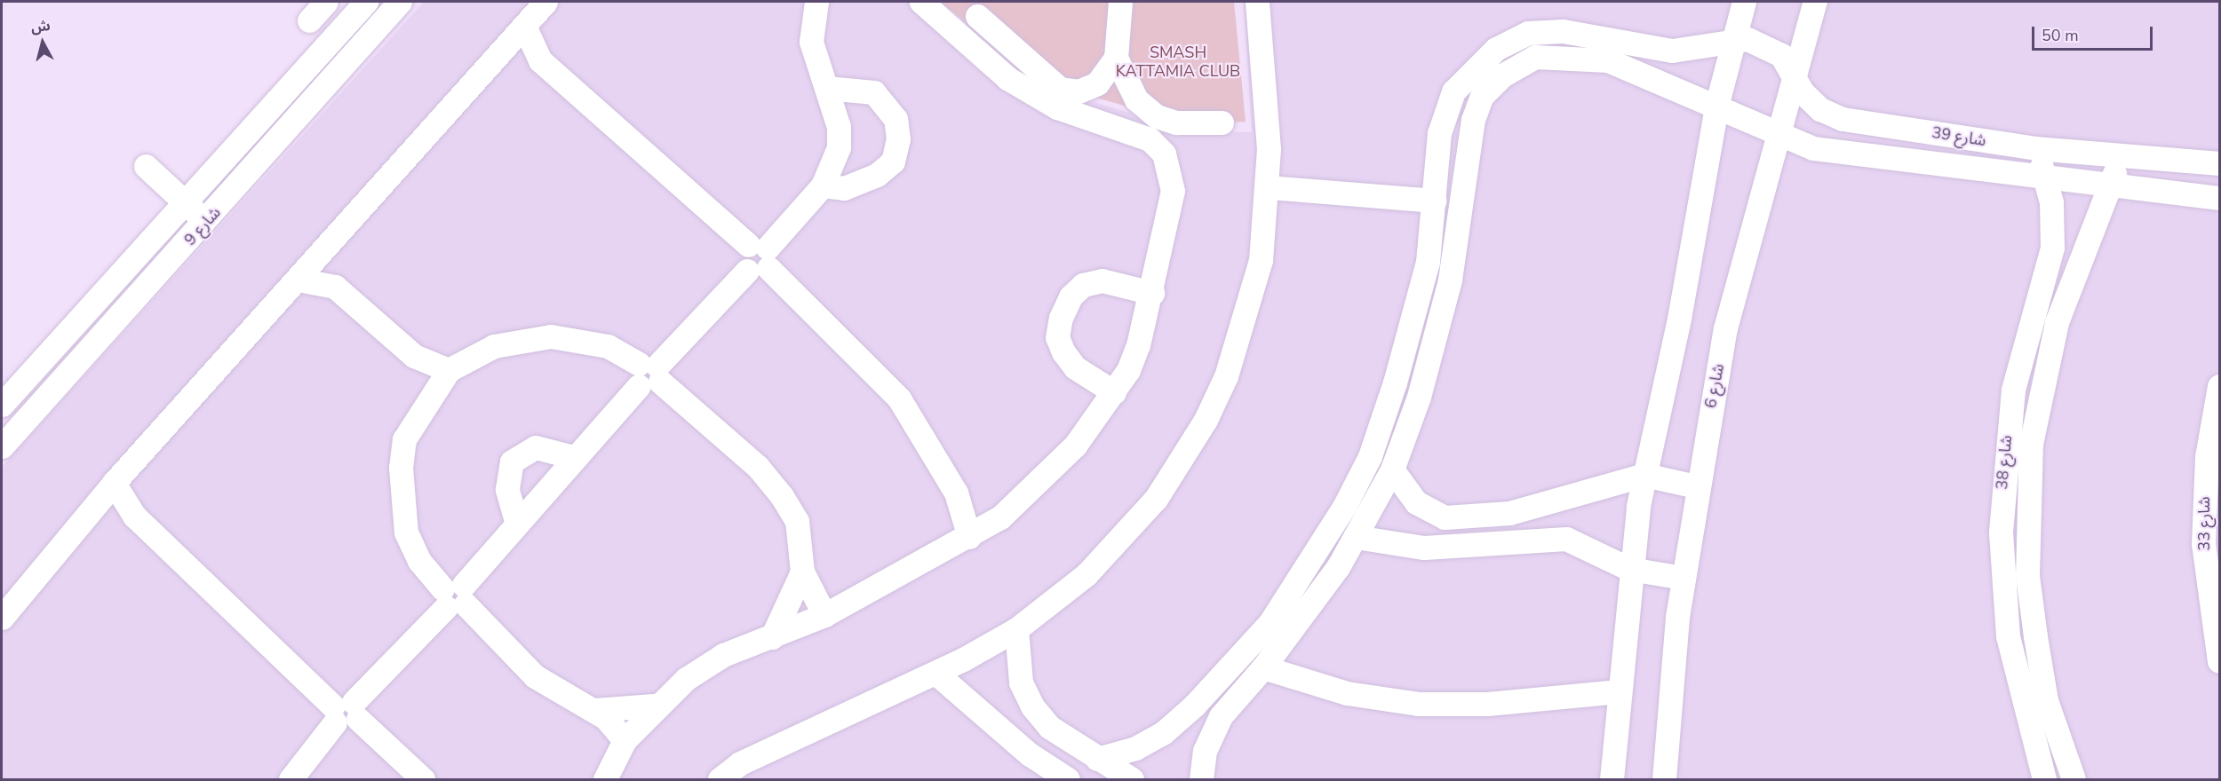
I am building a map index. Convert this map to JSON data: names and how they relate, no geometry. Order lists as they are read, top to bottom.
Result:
{
  "streets": {
    "street": [
      "شارع 39",
      "شارع 9",
      "شارع 6",
      "شارع 38",
      "شارع 33"
    ]
  },
  "crossings": [
    ["شارع 39", "شارع 6"],
    ["شارع 39", "شارع 38"]
  ],
  "parks": ["SMASH KATTAMIA CLUB"],
  "scale_bar": "50 m",
  "north": "top"
}
